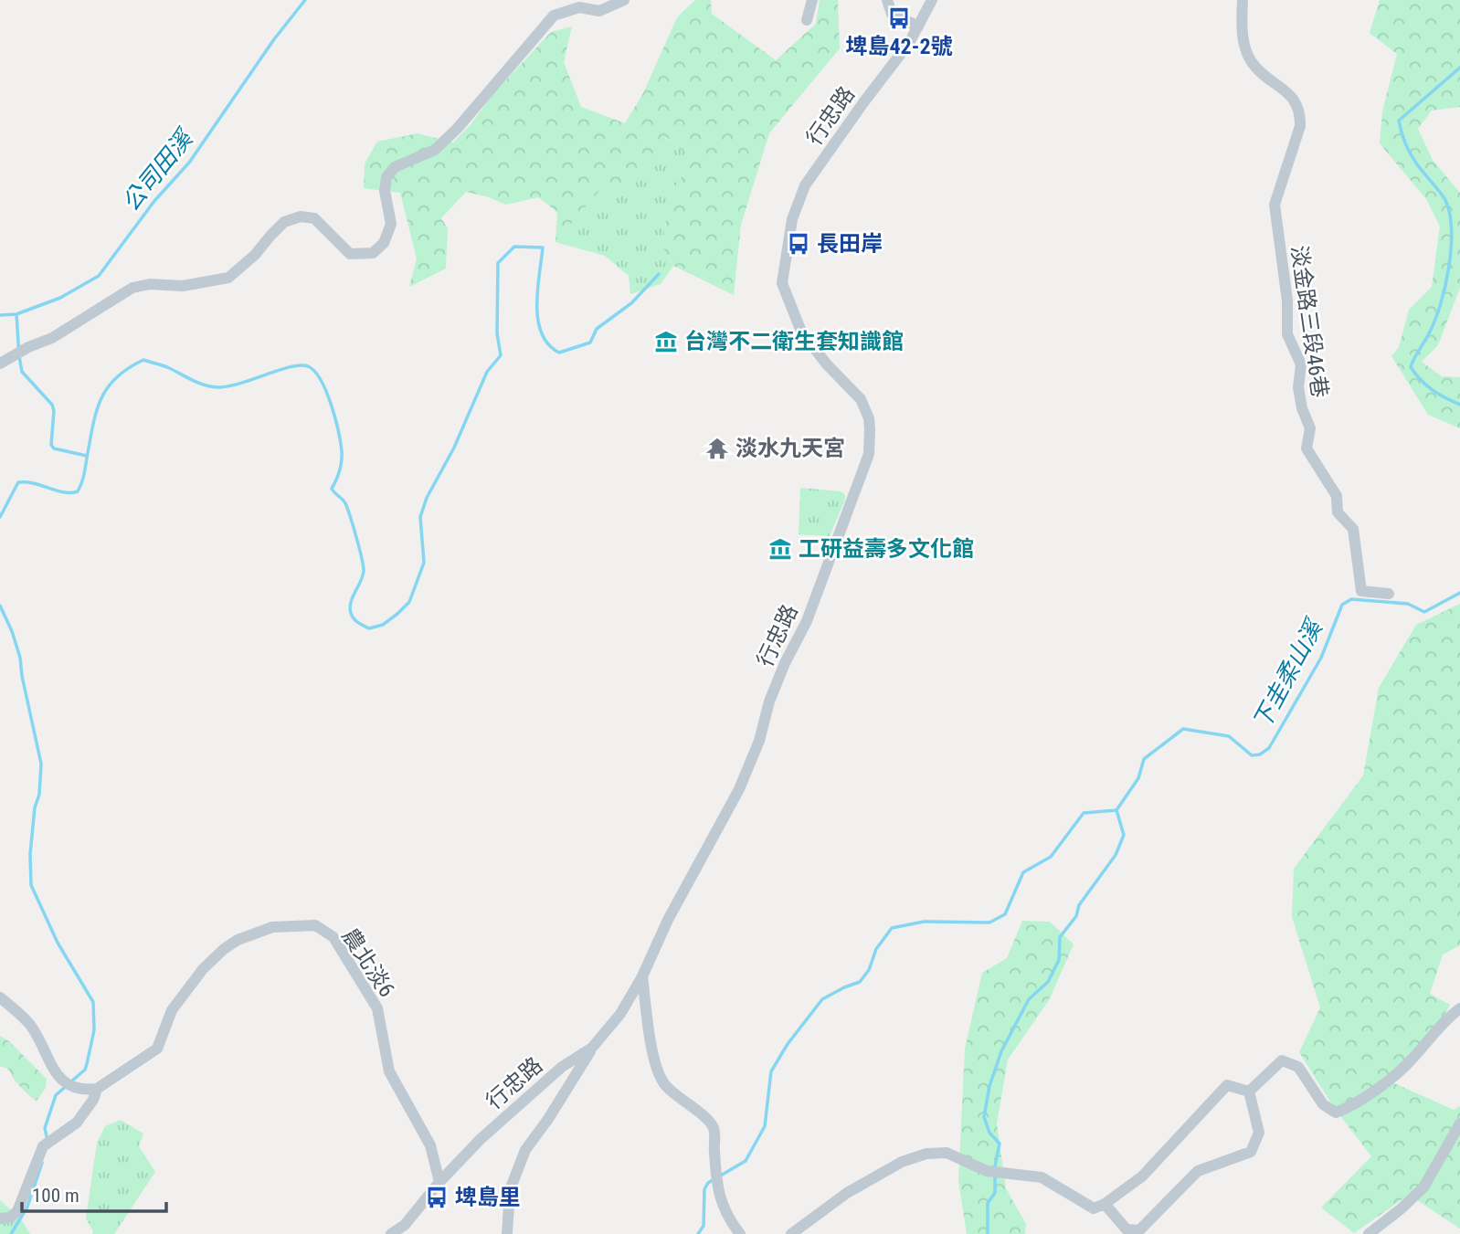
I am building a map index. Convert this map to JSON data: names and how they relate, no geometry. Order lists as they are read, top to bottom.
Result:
{
  "streets": {
    "street": ["行忠路", "淡金路三段46巷", "農北淡6"]
  },
  "crossings": [
    ["行忠路", "農北淡6"]
  ],
  "water": ["公司田溪", "下圭柔山溪"],
  "places": {
    "bus stop": ["埤島42-2號", "長田岸", "埤島里"],
    "museum": ["台灣不二衛生套知識館", "工研益壽多文化館"],
    "temple": ["淡水九天宮"]
  },
  "scale_bar": "100 m"
}
